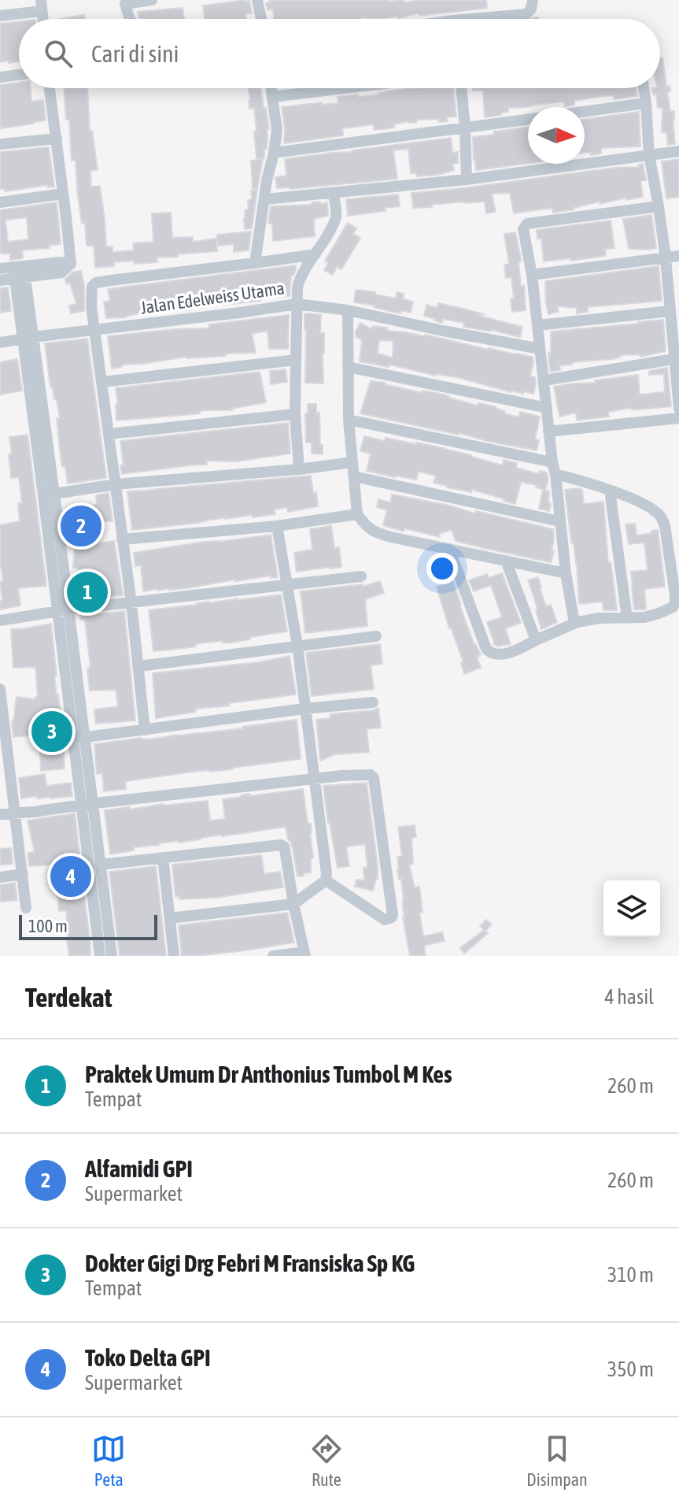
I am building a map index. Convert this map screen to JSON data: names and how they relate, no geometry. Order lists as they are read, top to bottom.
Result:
{
  "streets": {
    "street": ["Jalan Edelweiss Utama"]
  },
  "scale_bar": "100 m",
  "north": "right",
  "page": {
    "search": "Cari di sini",
    "pins": [
      "2",
      "1",
      "3",
      "4"
    ],
    "scale": "100 m",
    "heading": ["Terdekat", "4 hasil"],
    "list": [
      {
        "mark": "1",
        "name": "Praktek Umum Dr Anthonius Tumbol M Kes",
        "note": "Tempat",
        "value": "260 m"
      },
      {
        "mark": "2",
        "name": "Alfamidi GPI",
        "note": "Supermarket",
        "value": "260 m"
      },
      {
        "mark": "3",
        "name": "Dokter Gigi Drg Febri M Fransiska Sp KG",
        "note": "Tempat",
        "value": "310 m"
      },
      {
        "mark": "4",
        "name": "Toko Delta GPI",
        "note": "Supermarket",
        "value": "350 m"
      }
    ],
    "nav": ["Peta", "Rute", "Disimpan"]
  }
}
